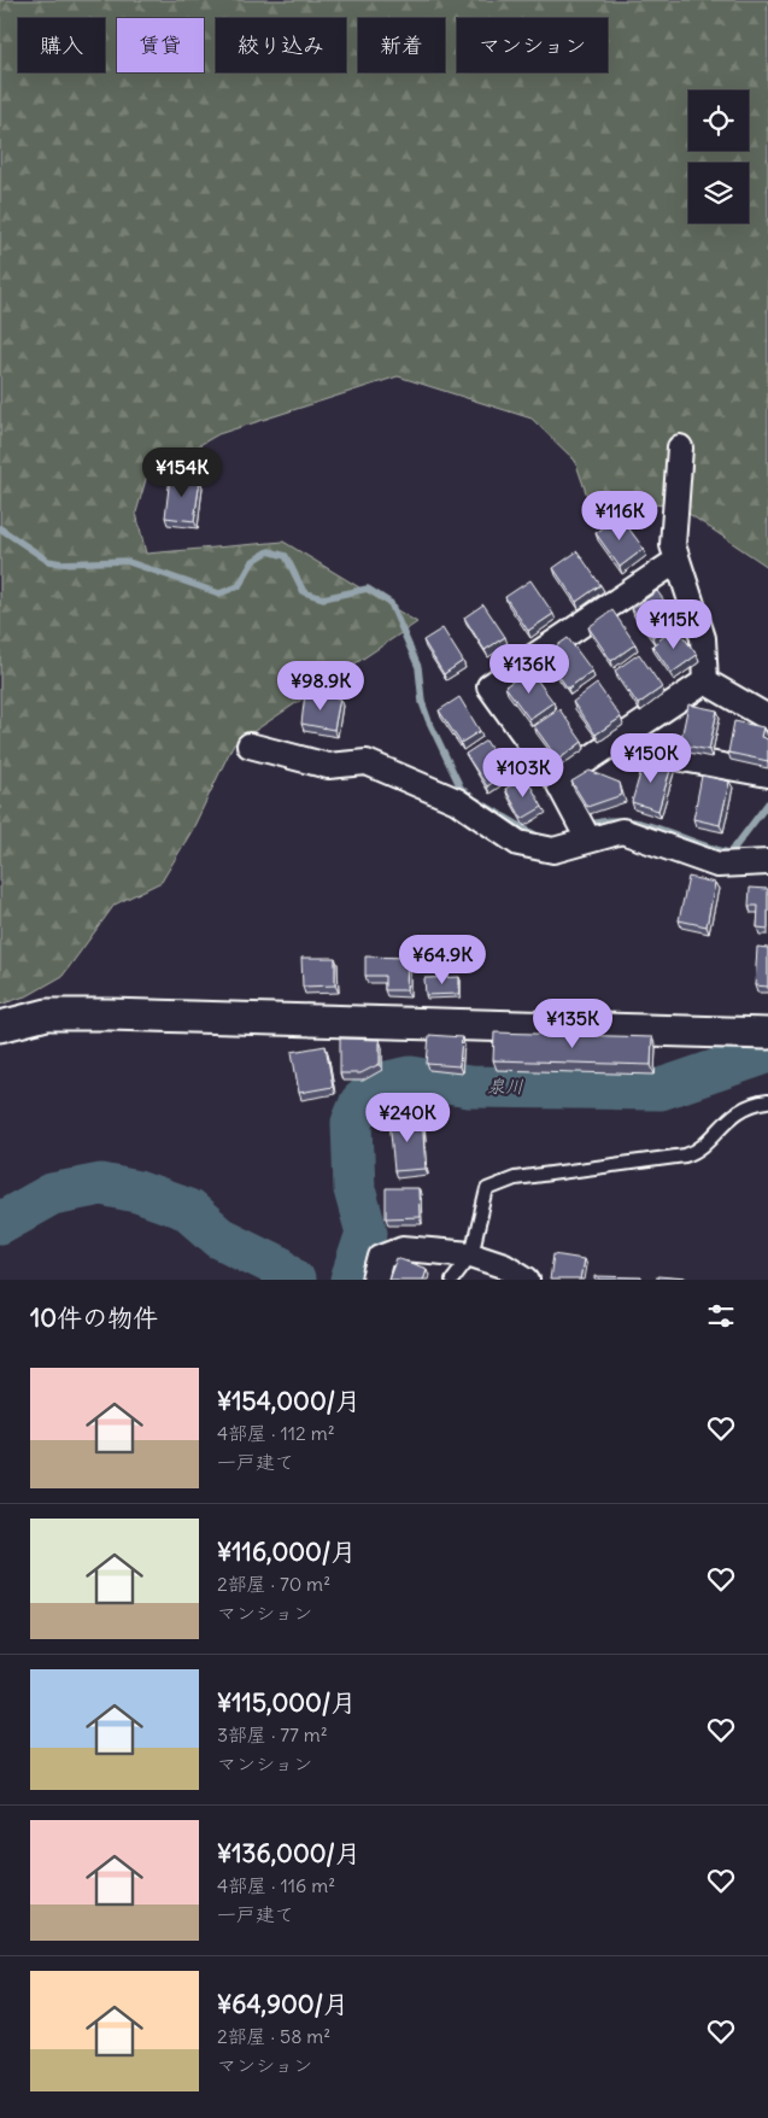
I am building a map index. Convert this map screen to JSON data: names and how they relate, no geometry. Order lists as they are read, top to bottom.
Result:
{
  "water": ["泉川"],
  "page": {
    "chip": [
      "購入",
      "賃貸",
      "絞り込み",
      "新着",
      "マンション"
    ],
    "price": [
      "¥154K",
      "¥116K",
      "¥115K",
      "¥136K",
      "¥98.9K",
      "¥150K",
      "¥103K",
      "¥64.9K",
      "¥135K",
      "¥240K"
    ],
    "heading": "10件の物件",
    "list": [
      {
        "name": "¥154,000/月",
        "note": "4部屋 · 112 m² · 一戸建て"
      },
      {
        "name": "¥116,000/月",
        "note": "2部屋 · 70 m² · マンション"
      },
      {
        "name": "¥115,000/月",
        "note": "3部屋 · 77 m² · マンション"
      },
      {
        "name": "¥136,000/月",
        "note": "4部屋 · 116 m² · 一戸建て"
      },
      {
        "name": "¥64,900/月",
        "note": "2部屋 · 58 m² · マンション"
      }
    ]
  }
}
